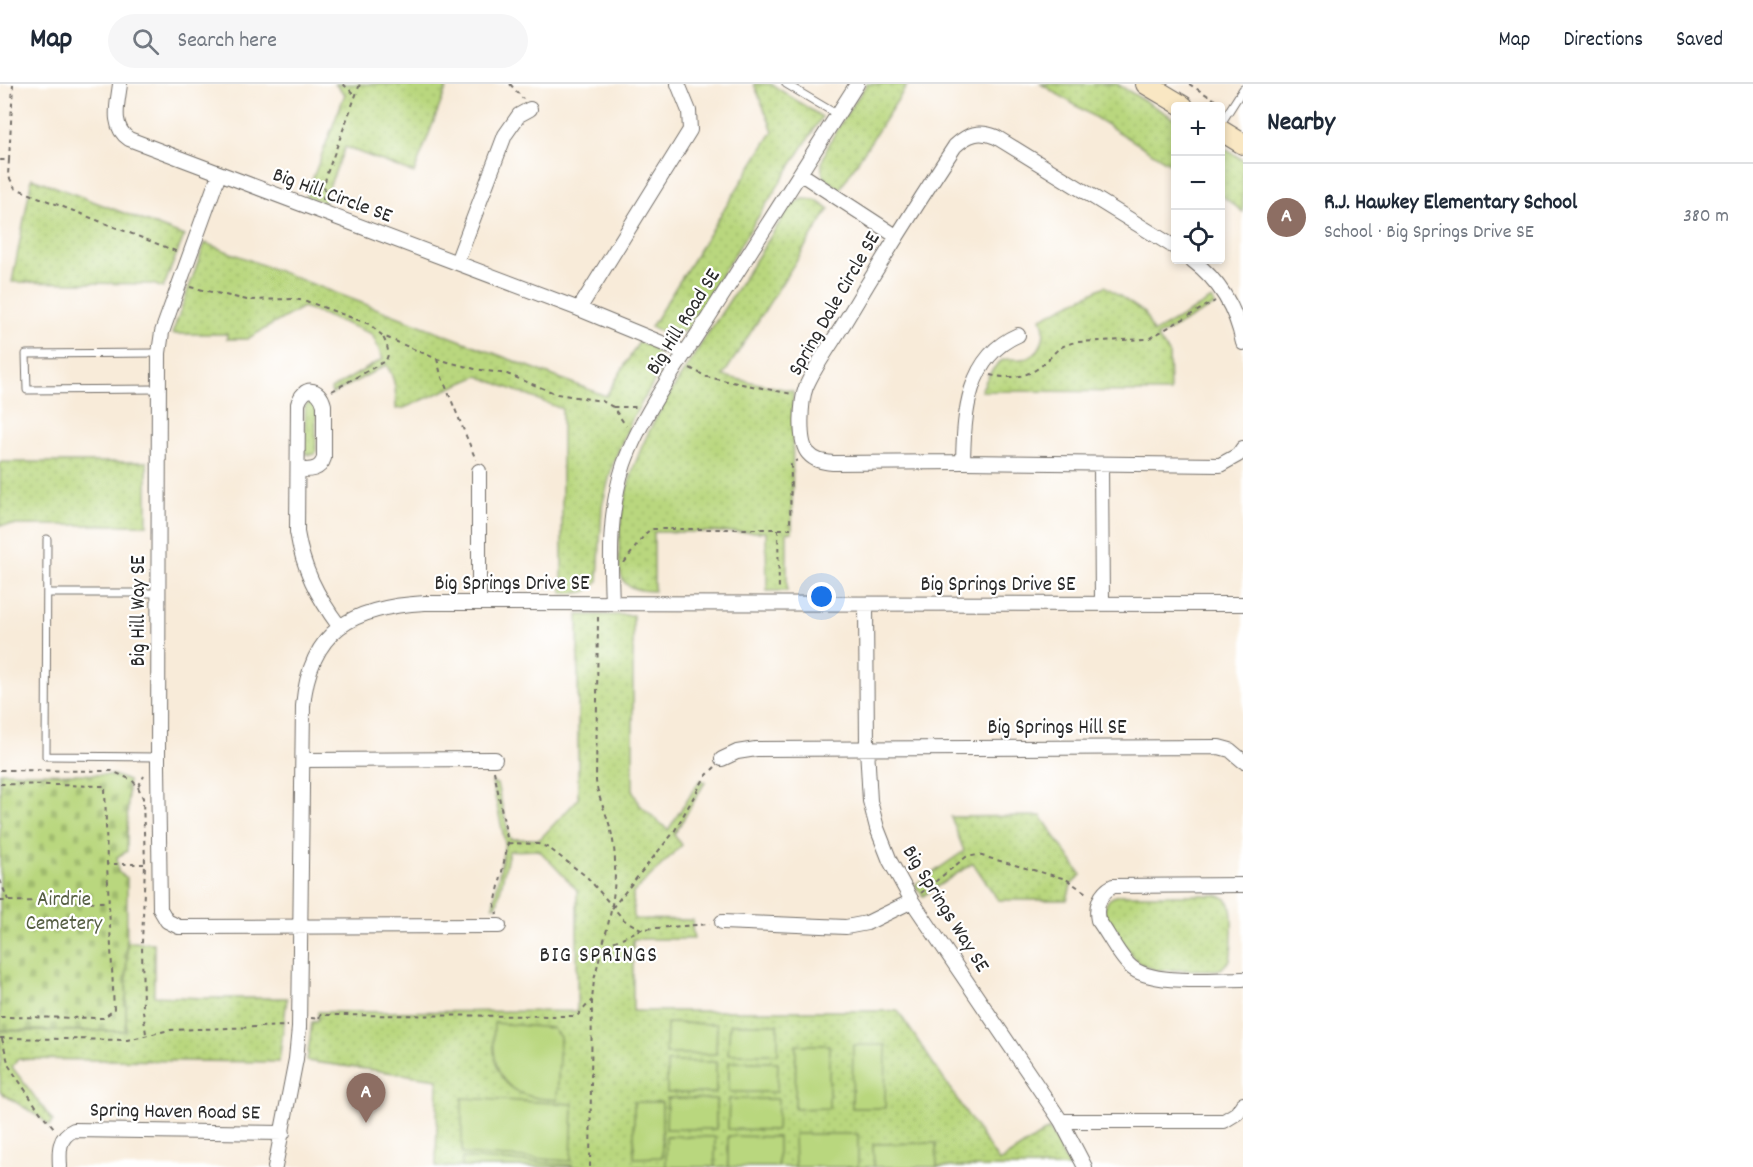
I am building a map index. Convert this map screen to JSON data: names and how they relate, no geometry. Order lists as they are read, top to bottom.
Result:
{
  "streets": {
    "street": [
      "Big Hill Circle SE",
      "Spring Dale Circle SE",
      "Big Hill Road SE",
      "Big Springs Drive SE",
      "Big Hill Way SE",
      "Big Springs Hill SE",
      "Big Springs Way SE",
      "Spring Haven Road SE"
    ]
  },
  "crossings": [
    ["Big Hill Circle SE", "Big Hill Road SE"],
    ["Big Hill Circle SE", "Big Hill Way SE"],
    ["Big Hill Road SE", "Big Springs Drive SE"],
    ["Big Springs Drive SE", "Big Hill Way SE"],
    ["Big Springs Drive SE", "Big Springs Way SE"],
    ["Big Springs Drive SE", "Spring Haven Road SE"],
    ["Big Springs Hill SE", "Big Springs Way SE"]
  ],
  "districts": ["BIG SPRINGS"],
  "parks": ["Airdrie Cemetery"],
  "page": {
    "header": "Map",
    "search": "Search here",
    "nav": ["Map", "Directions", "Saved"],
    "heading": "Nearby",
    "map_buttons": ["+", "−"],
    "list": [
      {
        "mark": "A",
        "name": "R.J. Hawkey Elementary School",
        "note": "School · Big Springs Drive SE",
        "value": "380 m"
      }
    ],
    "pins": "A"
  }
}
